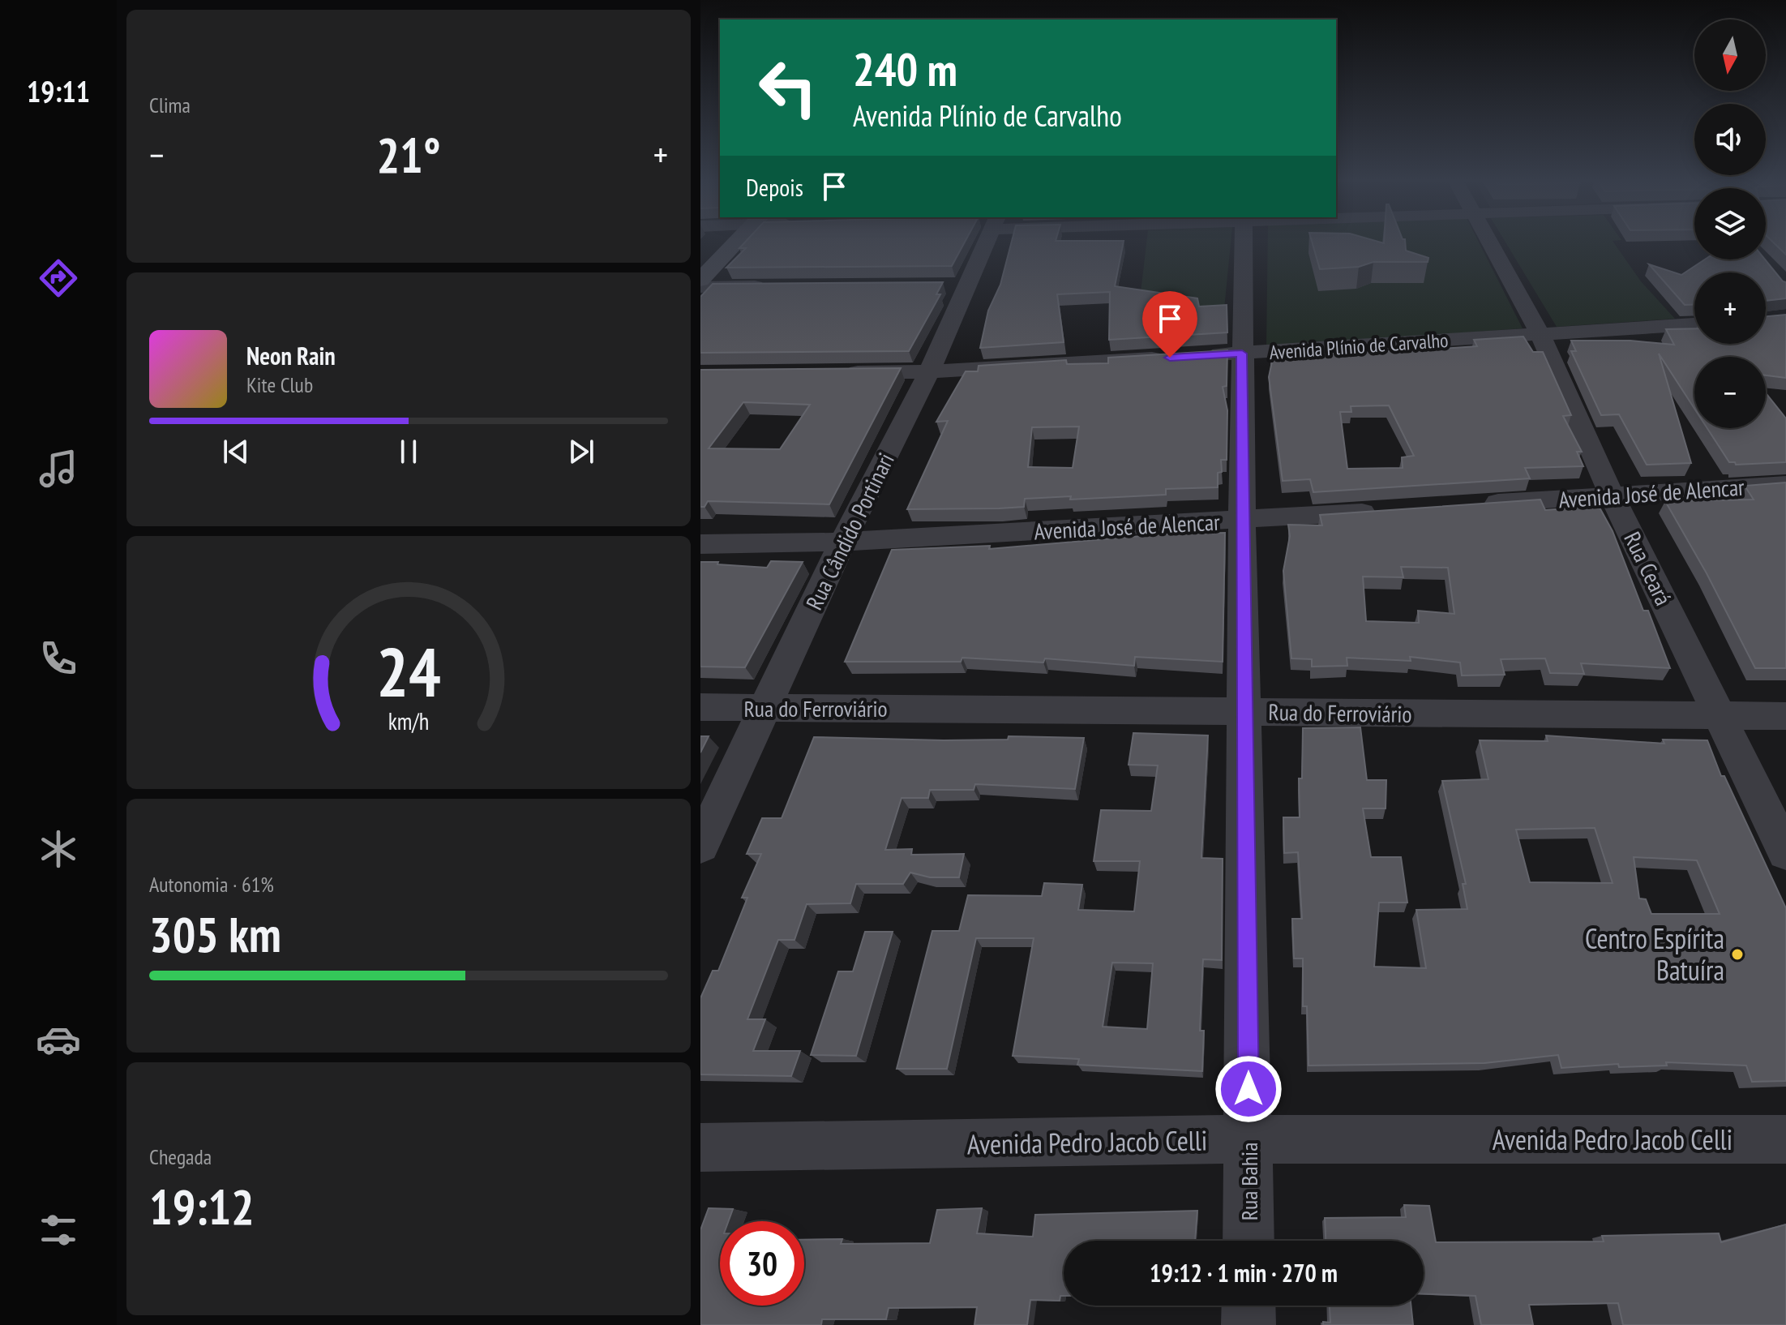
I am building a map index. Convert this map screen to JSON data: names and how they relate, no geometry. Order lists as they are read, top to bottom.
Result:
{
  "streets": {
    "street": [
      "Avenida Plínio de Carvalho",
      "Avenida José de Alencar",
      "Rua Cândido Portinari",
      "Rua Ceará",
      "Rua do Ferroviário",
      "Avenida Pedro Jacob Celli",
      "Rua Bahia"
    ]
  },
  "crossings": [
    ["Avenida Plínio de Carvalho", "Rua Ceará"],
    ["Avenida Plínio de Carvalho", "Rua Bahia"],
    ["Avenida José de Alencar", "Rua Cândido Portinari"],
    ["Avenida José de Alencar", "Rua Ceará"],
    ["Avenida José de Alencar", "Rua Bahia"],
    ["Rua Cândido Portinari", "Rua do Ferroviário"],
    ["Rua Ceará", "Rua do Ferroviário"],
    ["Rua do Ferroviário", "Rua Bahia"],
    ["Avenida Pedro Jacob Celli", "Rua Bahia"]
  ],
  "places": ["Centro Espírita Batuíra"],
  "north": "bottom",
  "page": {
    "tabs": "19:11",
    "tile": [
      "Clima",
      ["Autonomia · 61%", "305 km"],
      ["Chegada", "19:12"]
    ],
    "map_buttons": ["+", "−"],
    "turn": ["240 m", "Avenida Plínio de Carvalho"],
    "heat": ["−", "21°", "+"],
    "then": "Depois",
    "song": ["Neon Rain", "Kite Club"],
    "limit": "30",
    "trip": "19:12 · 1 min · 270 m",
    "gauge": ["24", "km/h"]
  }
}
